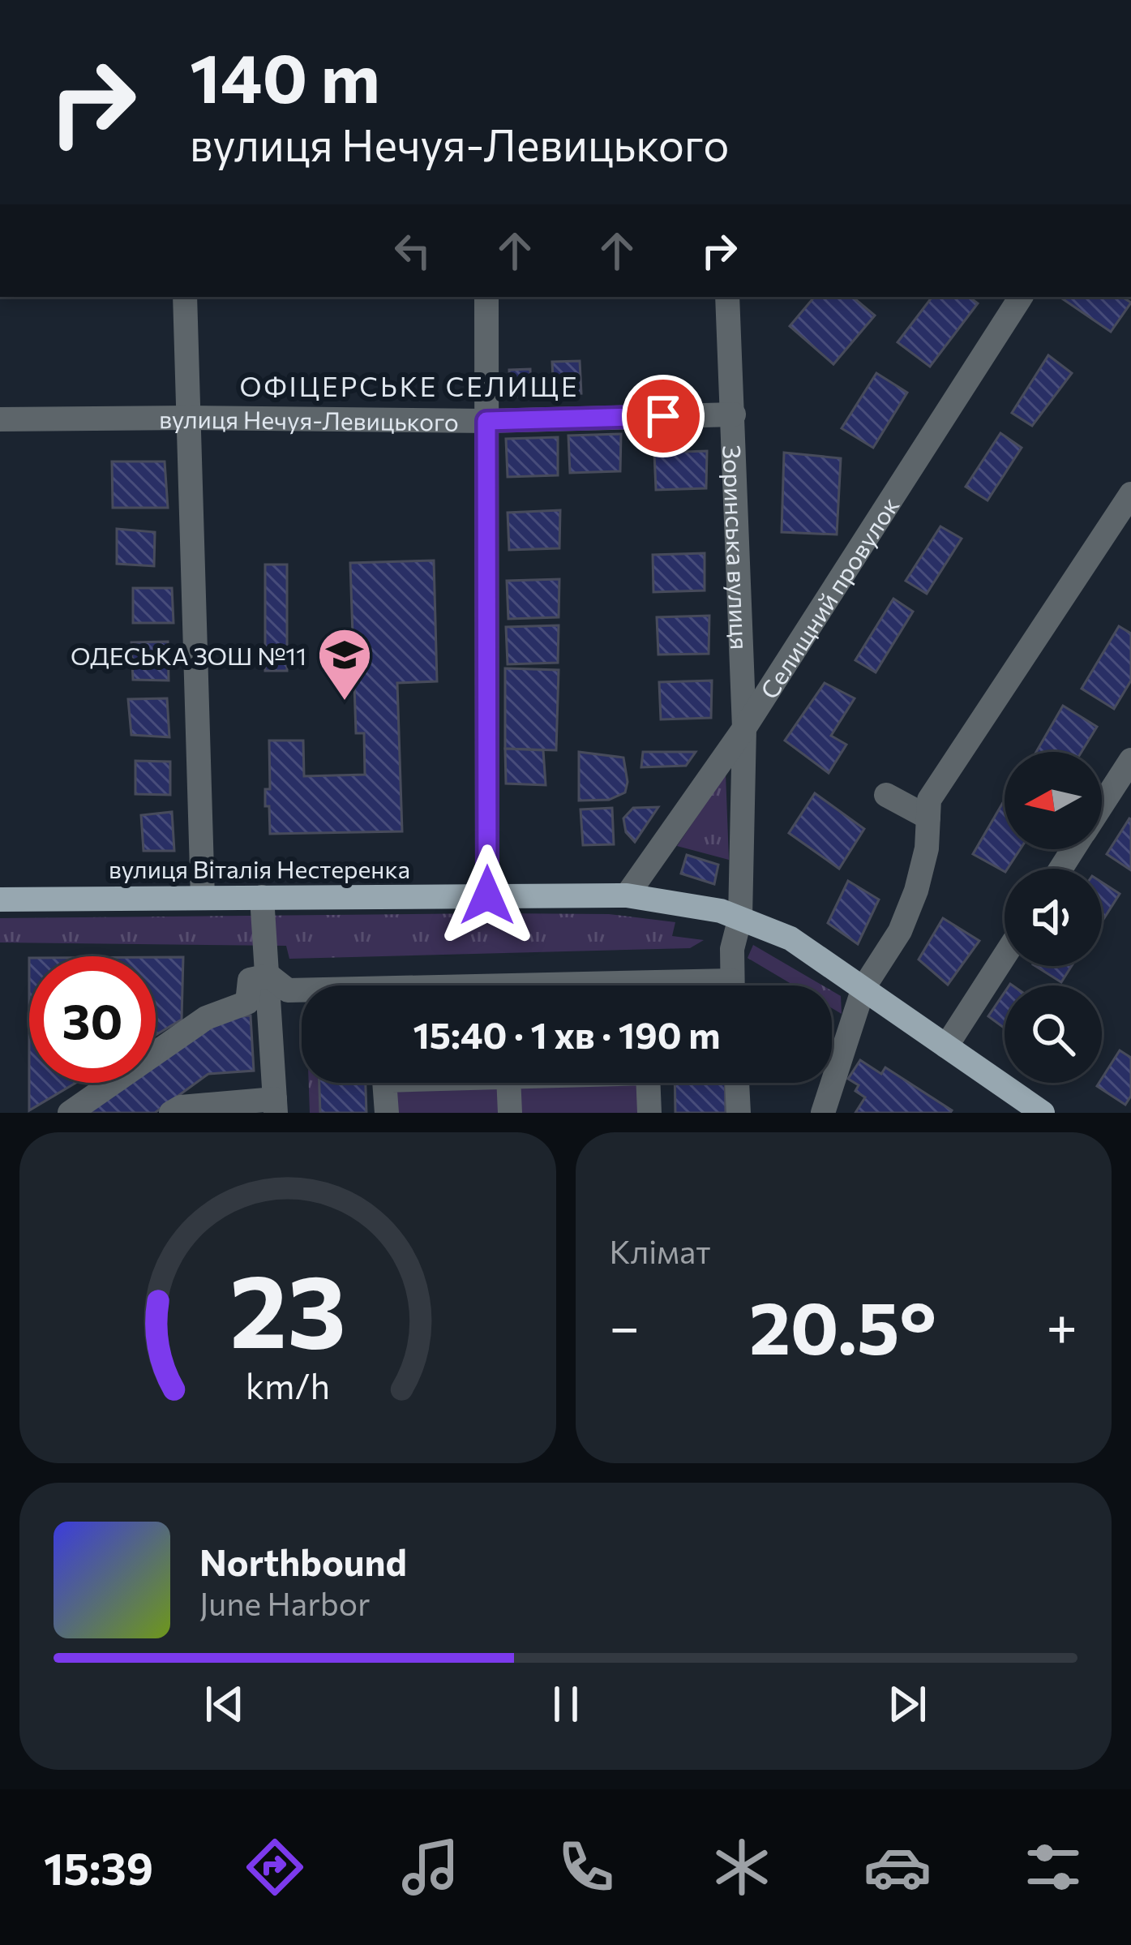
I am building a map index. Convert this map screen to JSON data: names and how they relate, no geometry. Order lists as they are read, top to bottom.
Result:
{
  "streets": {
    "main road": ["вулиця Віталія Нестеренка"],
    "street": ["вулиця Нечуя-Левицького", "Зоринська вулиця", "Селищний провулок"]
  },
  "crossings": [
    ["вулиця Нечуя-Левицького", "Зоринська вулиця"],
    ["Зоринська вулиця", "Селищний провулок"],
    ["Зоринська вулиця", "вулиця Віталія Нестеренка"],
    ["Селищний провулок", "вулиця Віталія Нестеренка"]
  ],
  "districts": ["ОФІЦЕРСЬКЕ СЕЛИЩЕ"],
  "places": {
    "school or university": ["ОДЕСЬКА ЗОШ №11"]
  },
  "north": "left",
  "page": {
    "turn": ["140 m", "вулиця Нечуя-Левицького"],
    "limit": "30",
    "trip": "15:40 · 1 хв · 190 m",
    "tile": "Клімат",
    "heat": ["−", "20.5°", "+"],
    "song": ["Northbound", "June Harbor"],
    "tabs": "15:39",
    "gauge": ["23", "km/h"]
  }
}
